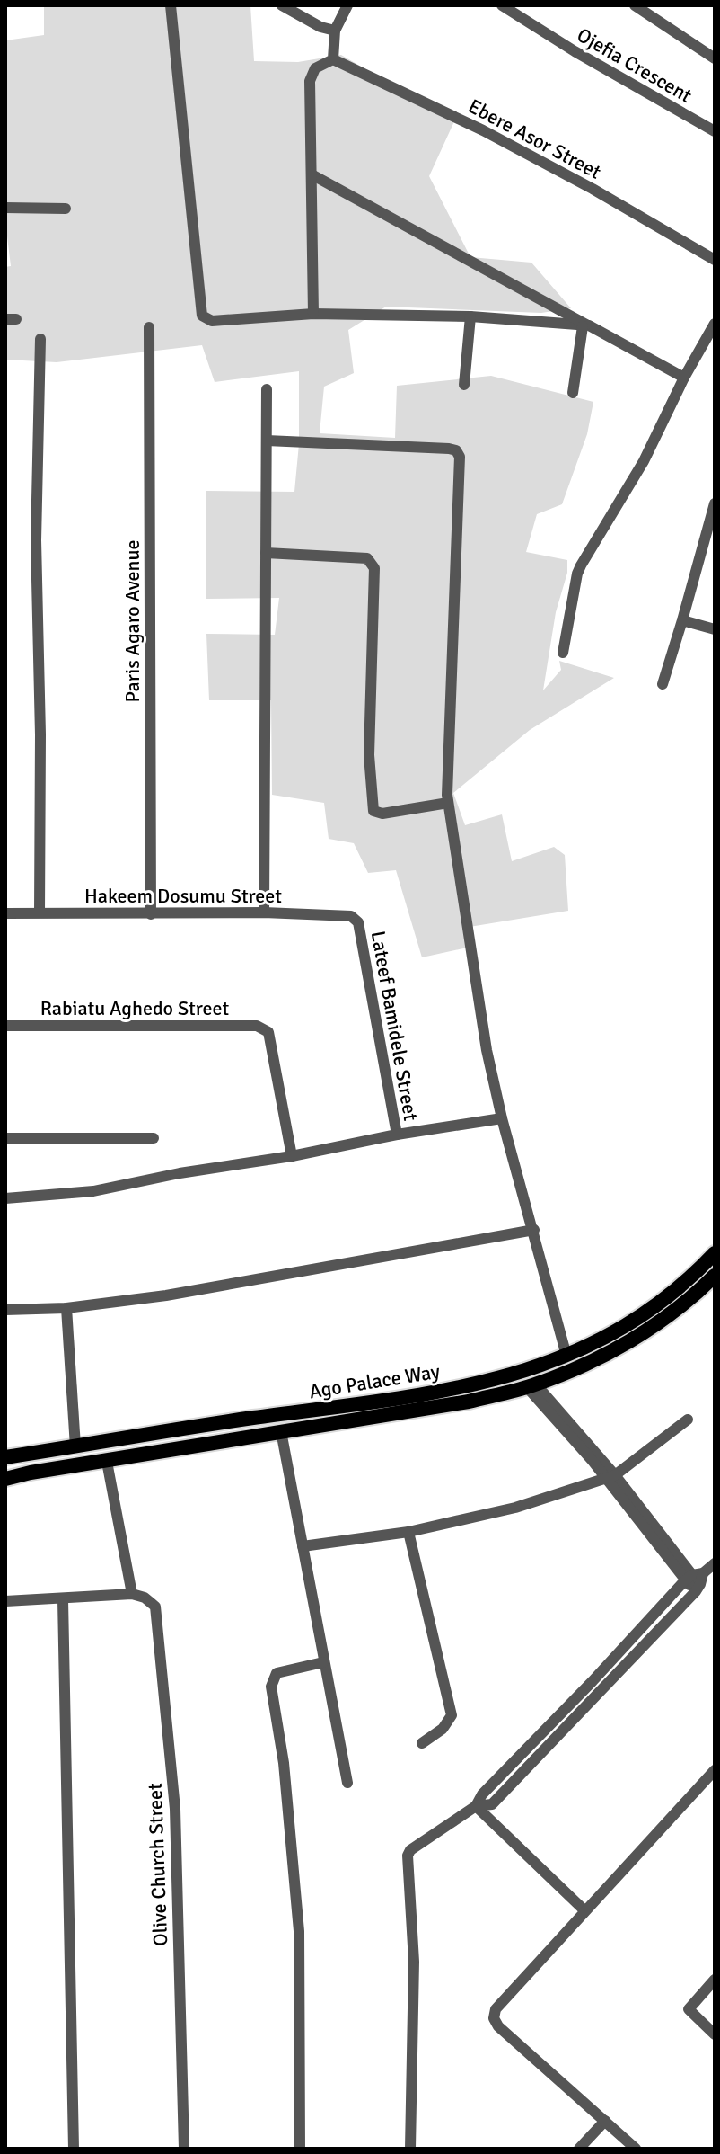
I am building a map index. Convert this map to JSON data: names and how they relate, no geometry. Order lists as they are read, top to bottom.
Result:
{
  "streets": {
    "main road": ["Ago Palace Way"],
    "street": [
      "Ojefia Crescent",
      "Ebere Asor Street",
      "Paris Agaro Avenue",
      "Hakeem Dosumu Street",
      "Rabiatu Aghedo Street",
      "Lateef Bamidele Street",
      "Olive Church Street"
    ]
  },
  "crossings": [
    ["Paris Agaro Avenue", "Hakeem Dosumu Street"],
    ["Hakeem Dosumu Street", "Lateef Bamidele Street"]
  ]
}
